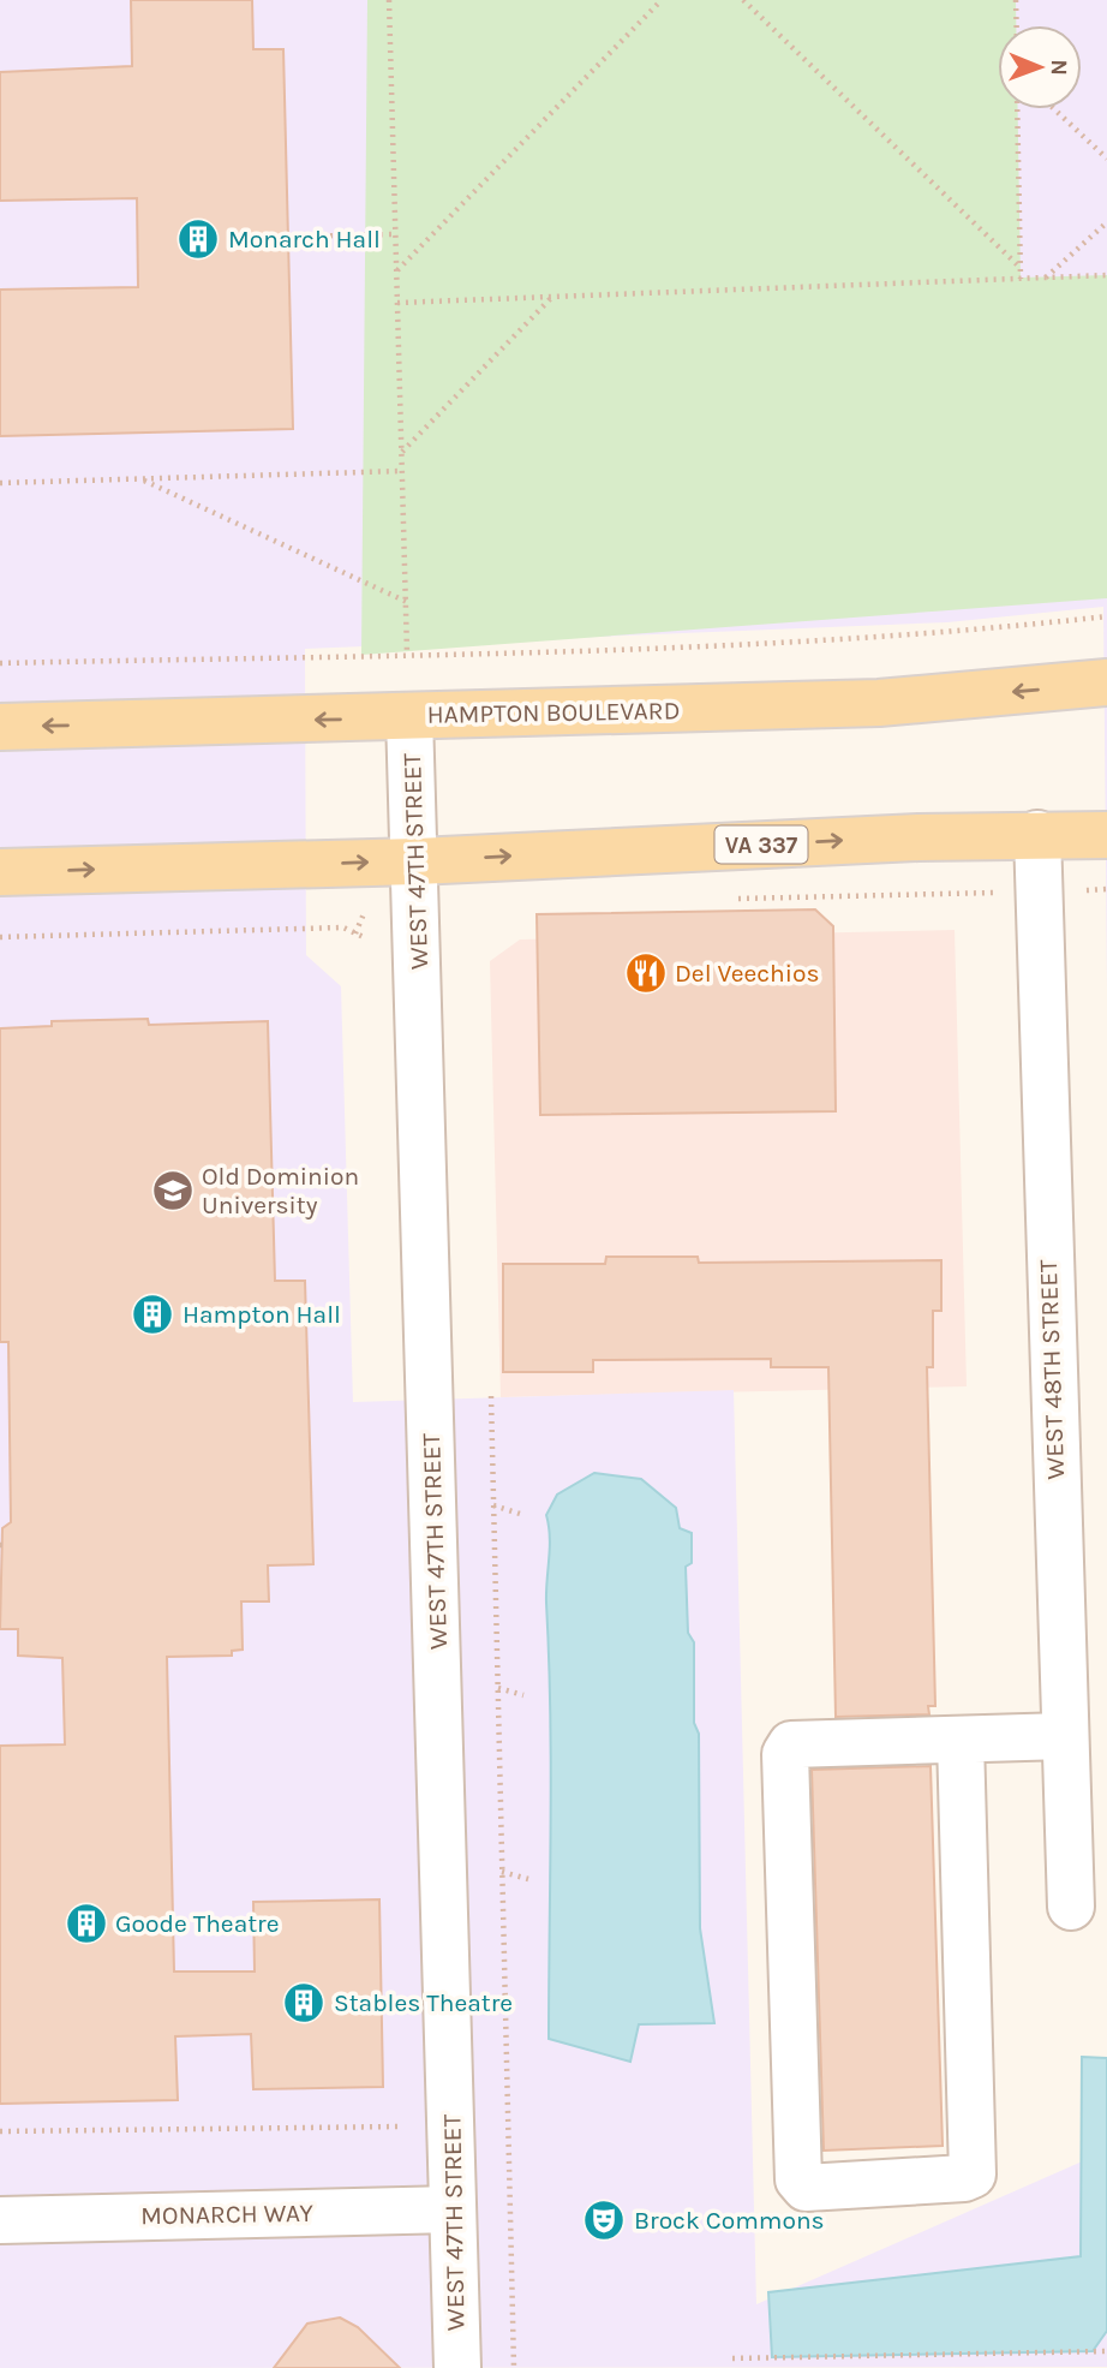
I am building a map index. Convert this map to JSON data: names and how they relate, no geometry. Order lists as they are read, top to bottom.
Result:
{
  "streets": {
    "main road": ["HAMPTON BOULEVARD", "VA 337"],
    "street": ["WEST 47TH STREET", "WEST 48TH STREET", "MONARCH WAY"]
  },
  "crossings": [
    ["HAMPTON BOULEVARD", "WEST 47TH STREET"],
    ["VA 337", "WEST 47TH STREET"],
    ["VA 337", "WEST 48TH STREET"],
    ["WEST 47TH STREET", "MONARCH WAY"]
  ],
  "places": {
    "building": [
      "Monarch Hall",
      "Hampton Hall",
      "Goode Theatre",
      "Stables Theatre"
    ],
    "restaurant": ["Del Veechios"],
    "school or university": ["Old Dominion University"],
    "theatre": ["Brock Commons"]
  },
  "north": "right"
}
